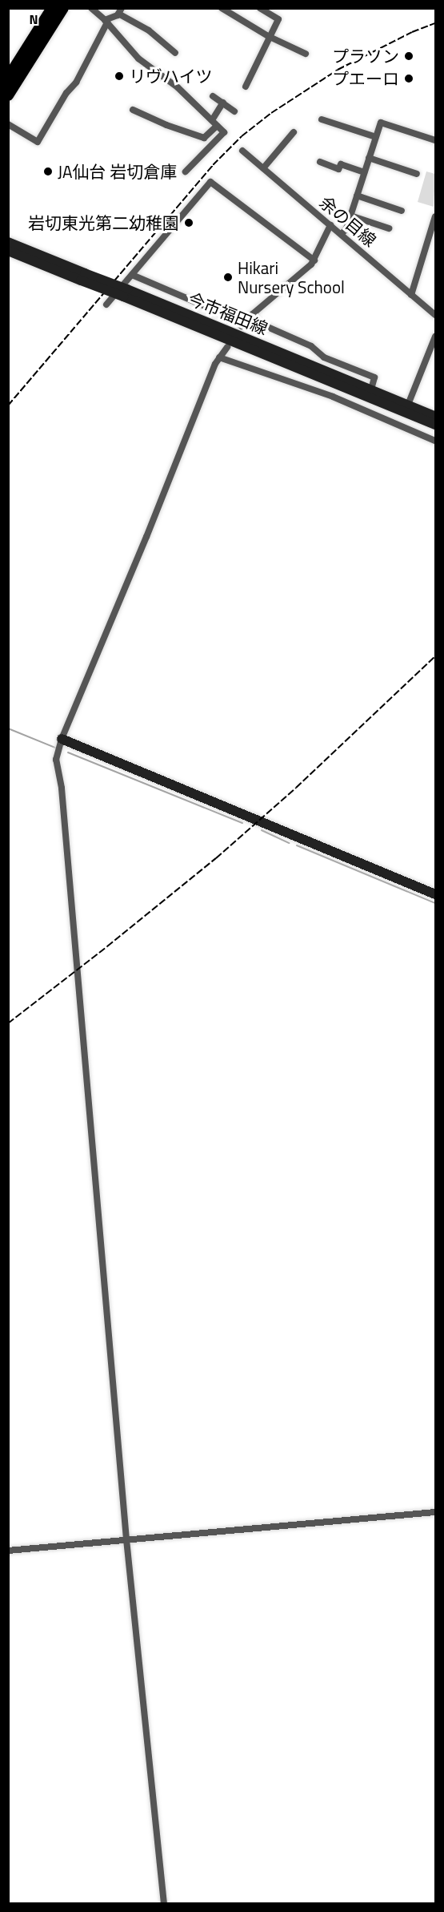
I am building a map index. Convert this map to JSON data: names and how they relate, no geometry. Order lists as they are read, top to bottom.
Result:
{
  "streets": {
    "main road": ["今市福田線"],
    "street": ["余の目線"]
  },
  "places": [
    "プラソン",
    "リヴハイツ",
    "プエーロ",
    "JA仙台 岩切倉庫",
    "岩切東光第二幼稚園",
    "Hikari Nursery School"
  ],
  "north": "top"
}
